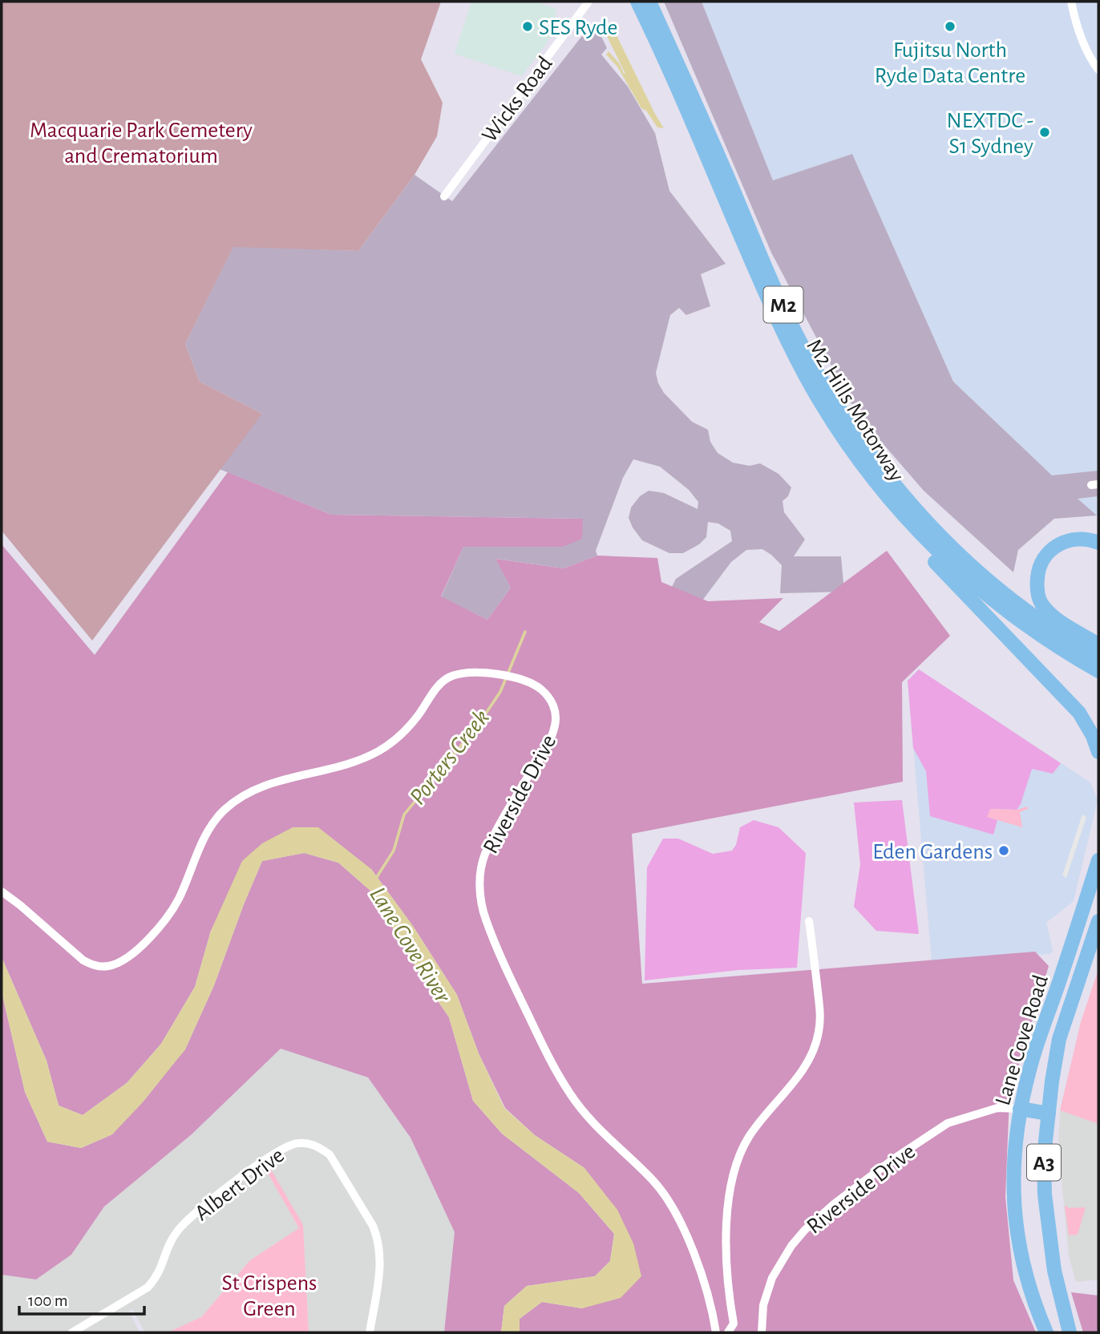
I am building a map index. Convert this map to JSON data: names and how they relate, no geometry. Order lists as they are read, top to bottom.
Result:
{
  "streets": {
    "highway": [
      "M2",
      "M2 Hills Motorway",
      "Lane Cove Road",
      "A3"
    ],
    "street": ["Wicks Road", "Riverside Drive", "Albert Drive"]
  },
  "crossings": [
    ["M2", "M2 Hills Motorway"],
    ["Riverside Drive", "Lane Cove Road"]
  ],
  "water": ["Porters Creek", "Lane Cove River"],
  "parks": ["Macquarie Park Cemetery and Crematorium", "St Crispens Green"],
  "places": [
    "SES Ryde",
    "Fujitsu North Ryde Data Centre",
    "NEXTDC - S1 Sydney",
    "Eden Gardens"
  ],
  "scale_bar": "100 m"
}
